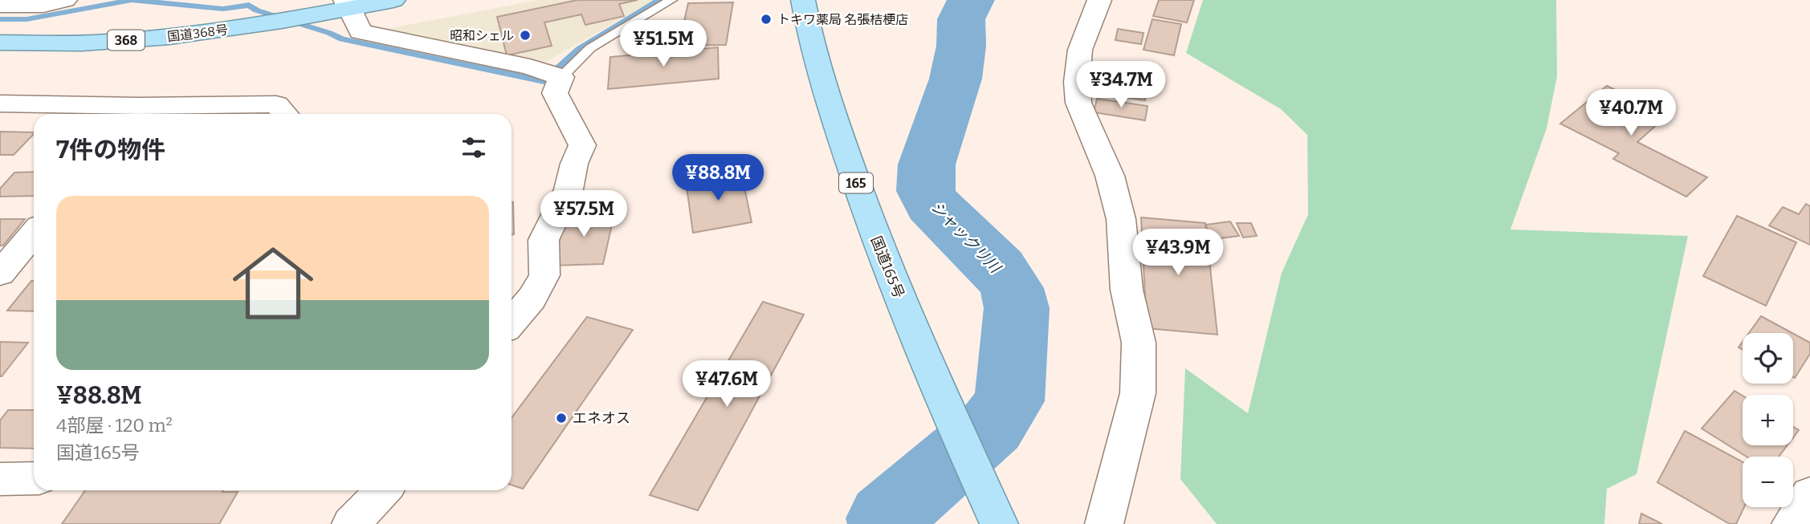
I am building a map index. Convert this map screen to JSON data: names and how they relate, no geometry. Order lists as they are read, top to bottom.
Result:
{
  "streets": {
    "highway": [
      "国道368号",
      "368",
      "165",
      "国道165号"
    ]
  },
  "water": ["シャックリ川"],
  "places": ["トキワ薬局 名張桔梗店", "昭和シェル", "エネオス"],
  "page": {
    "price": [
      "¥51.5M",
      "¥34.7M",
      "¥40.7M",
      "¥88.8M",
      "¥57.5M",
      "¥43.9M",
      "¥47.6M"
    ],
    "heading": "7件の物件",
    "list": [
      {
        "name": "¥88.8M",
        "note": "4部屋 · 120 m² · 国道165号"
      }
    ],
    "map_buttons": ["+", "−"]
  }
}
